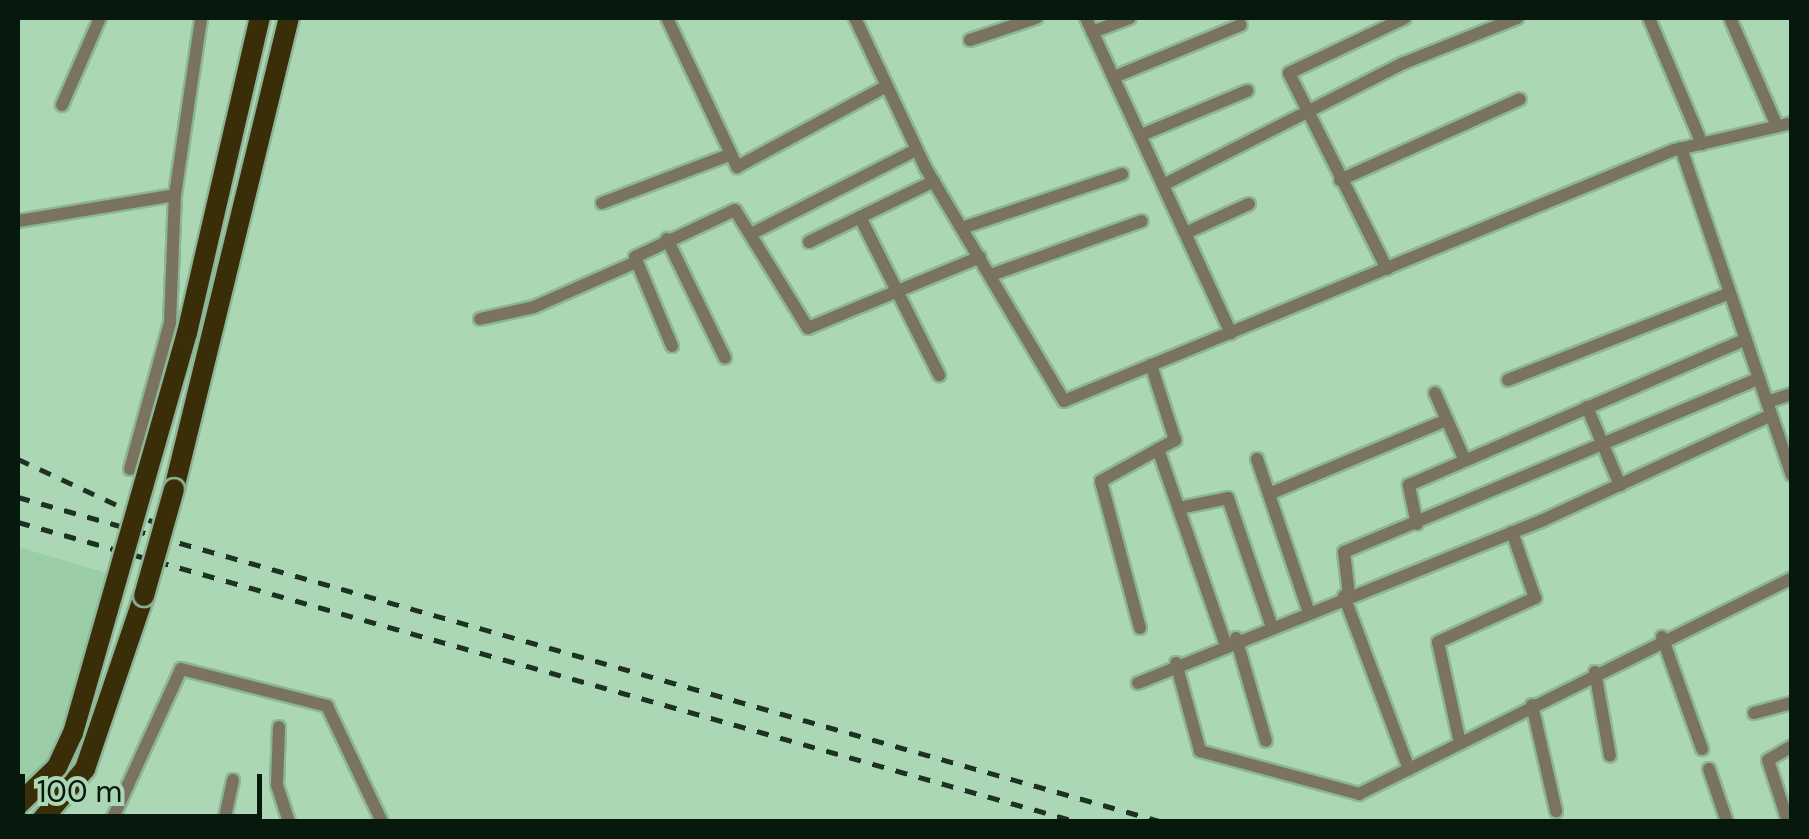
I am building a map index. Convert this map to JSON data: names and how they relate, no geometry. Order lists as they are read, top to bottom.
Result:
{
  "scale_bar": "100 m"
}
